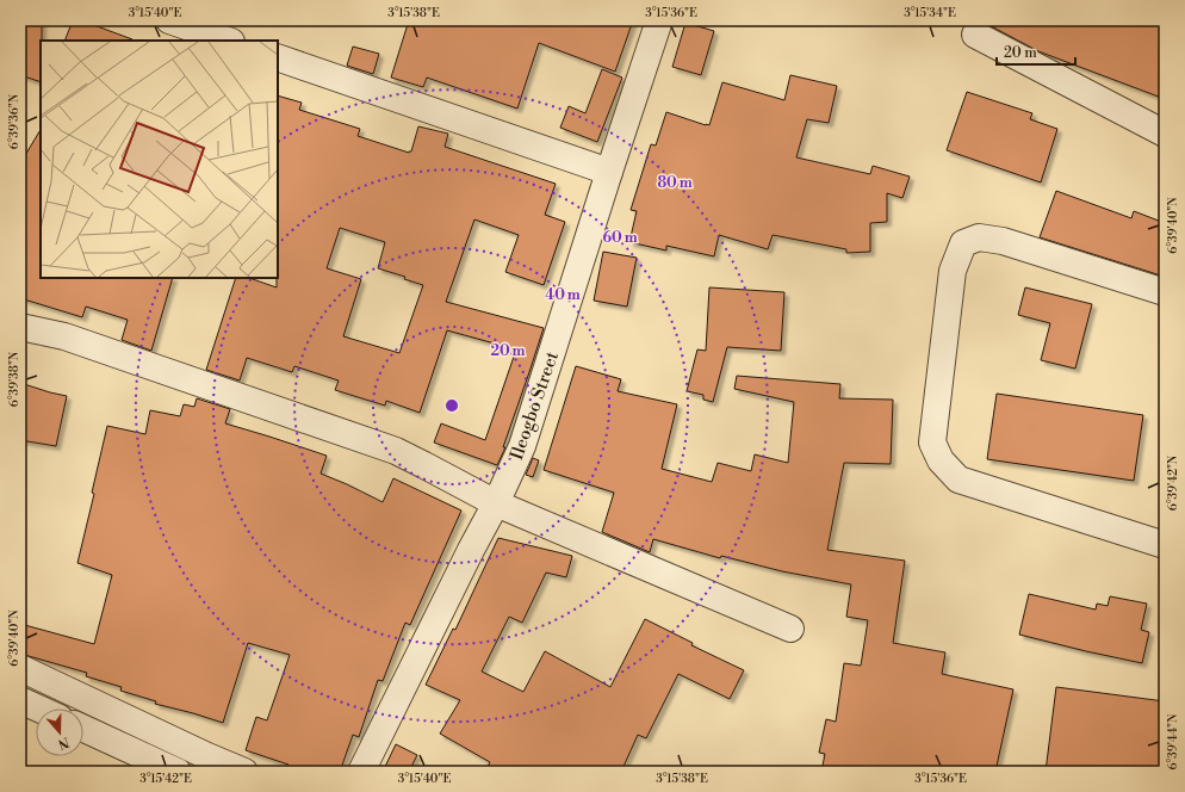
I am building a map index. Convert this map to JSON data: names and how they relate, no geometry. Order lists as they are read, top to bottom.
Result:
{
  "streets": {
    "street": ["Ileogbo Street"]
  },
  "scale_bar": "20 m",
  "north": "bottom",
  "coordinates": [
    "3°15'40\"E",
    "3°15'38\"E",
    "3°15'36\"E",
    "3°15'34\"E",
    "6°39'36\"N",
    "6°39'40\"N",
    "6°39'38\"N",
    "6°39'42\"N",
    "6°39'44\"N",
    "3°15'42\"E"
  ],
  "rings": [
    "80 m",
    "60 m",
    "40 m",
    "20 m"
  ]
}
